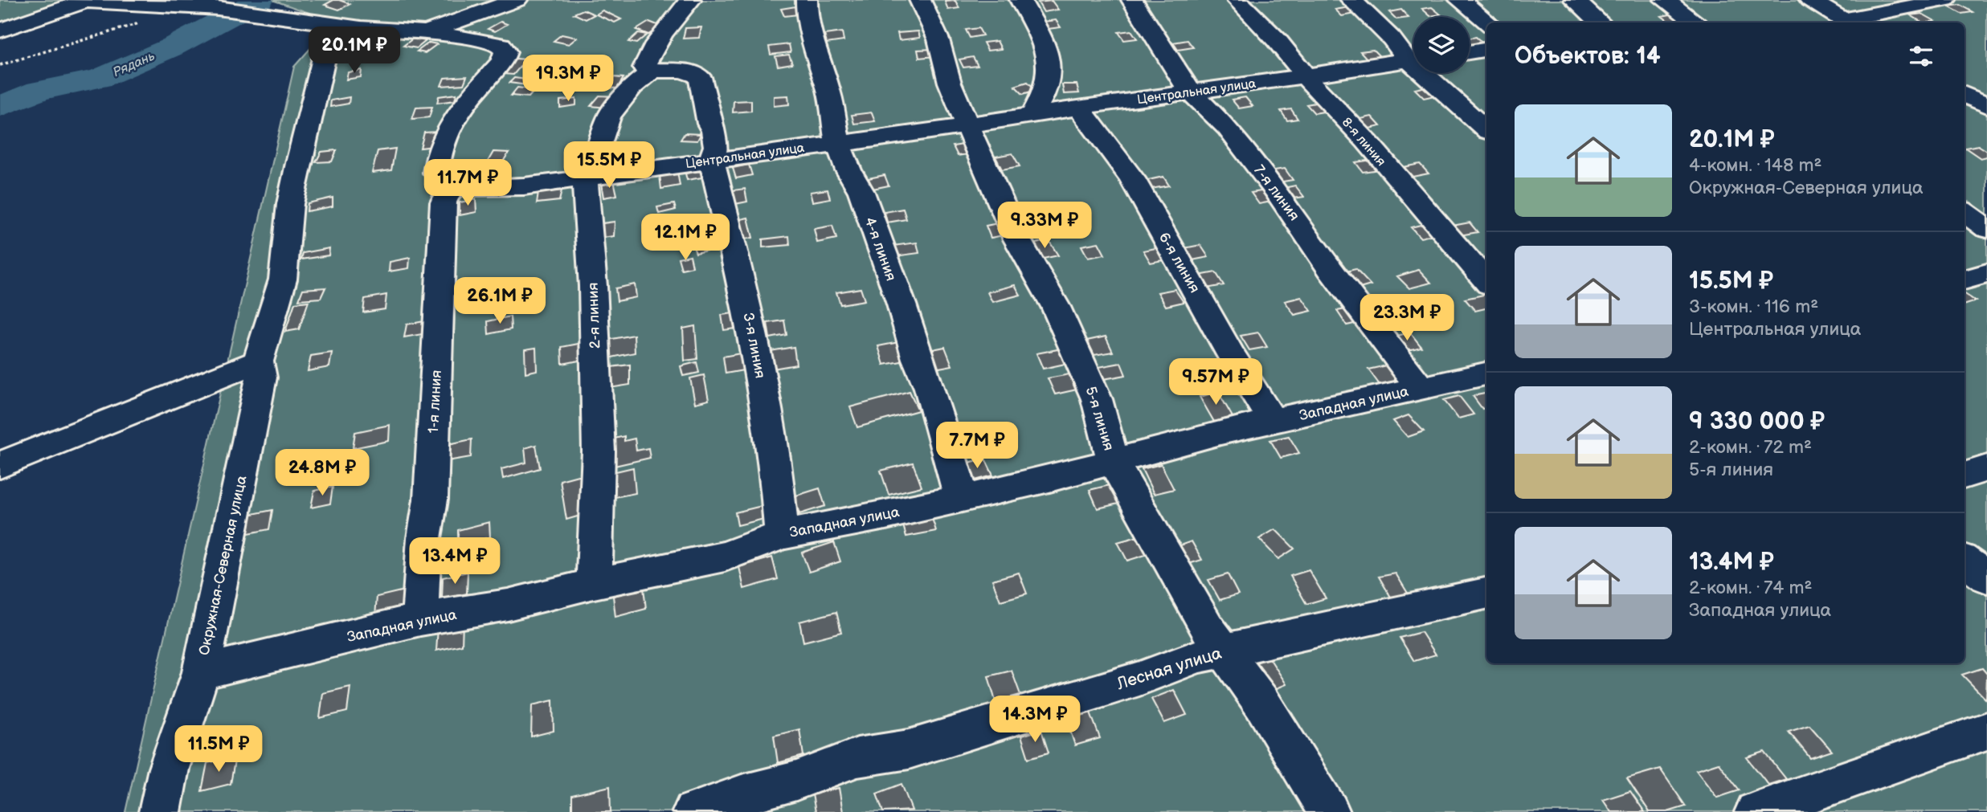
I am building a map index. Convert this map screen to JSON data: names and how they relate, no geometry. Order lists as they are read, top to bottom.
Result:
{
  "streets": {
    "street": [
      "Центральная улица",
      "8-я линия",
      "7-я линия",
      "4-я линия",
      "6-я линия",
      "2-я линия",
      "3-я линия",
      "1-я линия",
      "Западная улица",
      "5-я линия",
      "Окружная-Северная улица",
      "Лесная улица"
    ]
  },
  "crossings": [
    ["Центральная улица", "8-я линия"],
    ["Центральная улица", "7-я линия"],
    ["Центральная улица", "4-я линия"],
    ["Центральная улица", "6-я линия"],
    ["Центральная улица", "2-я линия"],
    ["Центральная улица", "3-я линия"],
    ["Центральная улица", "1-я линия"],
    ["Центральная улица", "5-я линия"],
    ["7-я линия", "Западная улица"],
    ["4-я линия", "Западная улица"],
    ["6-я линия", "Западная улица"],
    ["2-я линия", "Западная улица"],
    ["3-я линия", "Западная улица"],
    ["1-я линия", "Западная улица"],
    ["Западная улица", "5-я линия"],
    ["Западная улица", "Окружная-Северная улица"],
    ["5-я линия", "Лесная улица"]
  ],
  "water": ["Рядань"],
  "page": {
    "heading": "Объектов: 14",
    "price": [
      "20.1M ₽",
      "19.3M ₽",
      "15.5M ₽",
      "11.7M ₽",
      "9.33M ₽",
      "12.1M ₽",
      "26.1M ₽",
      "23.3M ₽",
      "9.57M ₽",
      "7.7M ₽",
      "24.8M ₽",
      "13.4M ₽",
      "14.3M ₽",
      "11.5M ₽"
    ],
    "list": [
      {
        "name": "20.1M ₽",
        "note": "4-комн. · 148 m² · Окружная-Северная улица"
      },
      {
        "name": "15.5M ₽",
        "note": "3-комн. · 116 m² · Центральная улица"
      },
      {
        "name": "9 330 000 ₽",
        "note": "2-комн. · 72 m² · 5-я линия"
      },
      {
        "name": "13.4M ₽",
        "note": "2-комн. · 74 m² · Западная улица"
      }
    ]
  }
}
